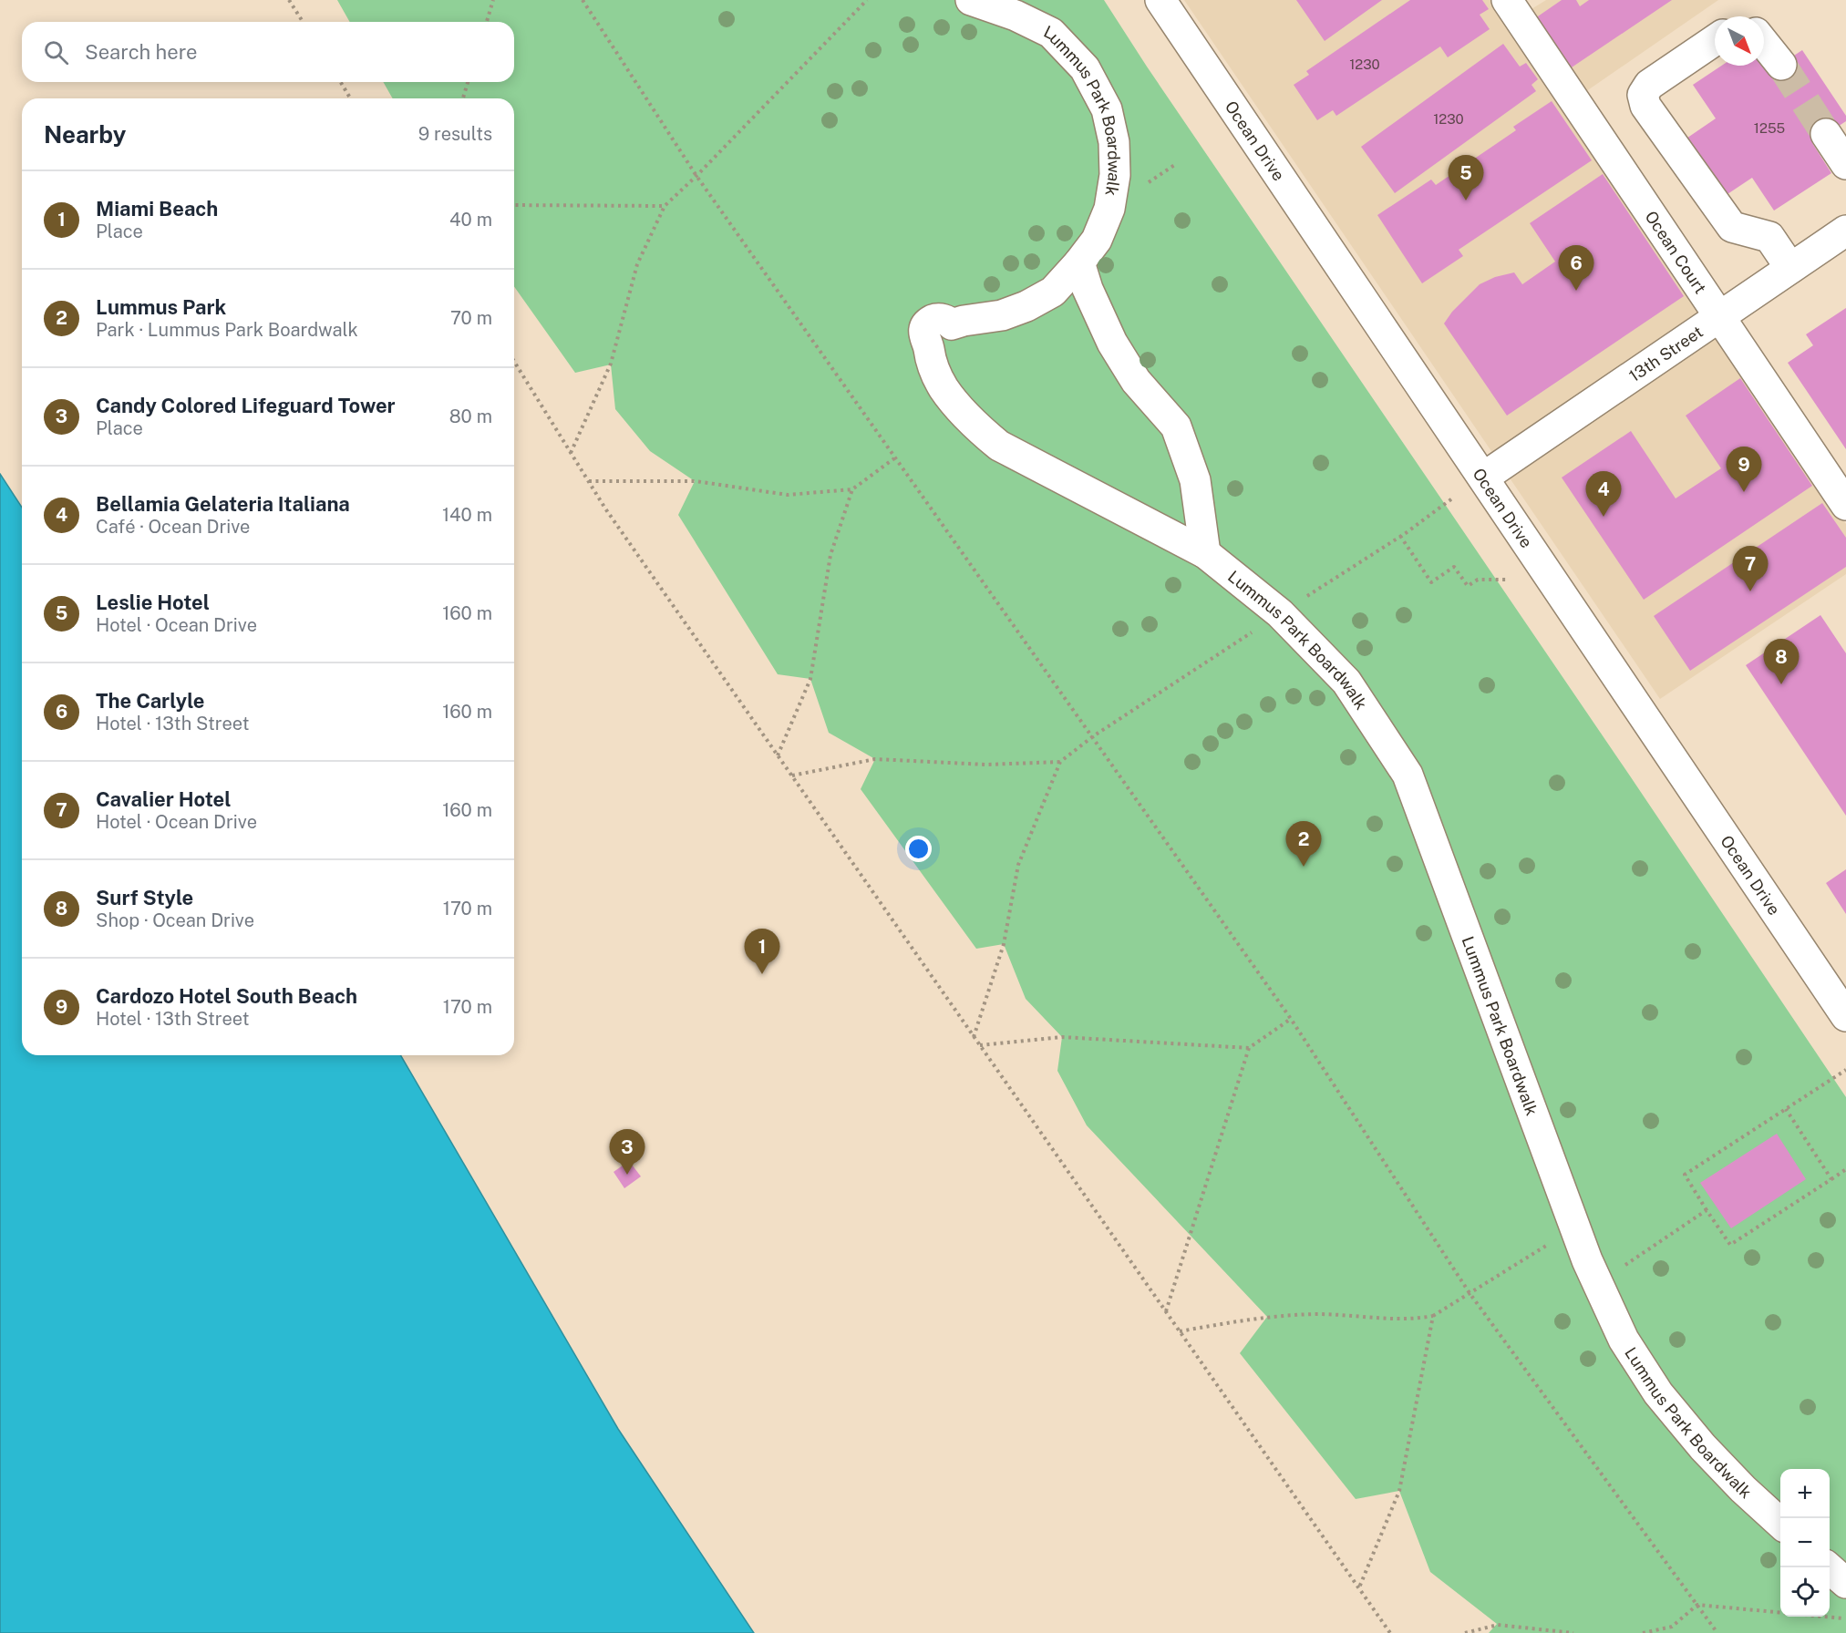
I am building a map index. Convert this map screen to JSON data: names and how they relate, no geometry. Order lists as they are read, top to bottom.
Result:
{
  "streets": {
    "street": [
      "Lummus Park Boardwalk",
      "Ocean Drive",
      "Ocean Court",
      "13th Street"
    ]
  },
  "crossings": [
    ["Ocean Drive", "13th Street"],
    ["Ocean Court", "13th Street"]
  ],
  "house_numbers": ["1230", "1230", "1255"],
  "north": "bottom right",
  "page": {
    "search": "Search here",
    "heading": ["Nearby", "9 results"],
    "pins": [
      "5",
      "6",
      "9",
      "4",
      "7",
      "8",
      "2",
      "1",
      "3"
    ],
    "list": [
      {
        "mark": "1",
        "name": "Miami Beach",
        "note": "Place",
        "value": "40 m"
      },
      {
        "mark": "2",
        "name": "Lummus Park",
        "note": "Park · Lummus Park Boardwalk",
        "value": "70 m"
      },
      {
        "mark": "3",
        "name": "Candy Colored Lifeguard Tower",
        "note": "Place",
        "value": "80 m"
      },
      {
        "mark": "4",
        "name": "Bellamia Gelateria Italiana",
        "note": "Café · Ocean Drive",
        "value": "140 m"
      },
      {
        "mark": "5",
        "name": "Leslie Hotel",
        "note": "Hotel · Ocean Drive",
        "value": "160 m"
      },
      {
        "mark": "6",
        "name": "The Carlyle",
        "note": "Hotel · 13th Street",
        "value": "160 m"
      },
      {
        "mark": "7",
        "name": "Cavalier Hotel",
        "note": "Hotel · Ocean Drive",
        "value": "160 m"
      },
      {
        "mark": "8",
        "name": "Surf Style",
        "note": "Shop · Ocean Drive",
        "value": "170 m"
      },
      {
        "mark": "9",
        "name": "Cardozo Hotel South Beach",
        "note": "Hotel · 13th Street",
        "value": "170 m"
      }
    ],
    "map_buttons": ["+", "−"]
  }
}
